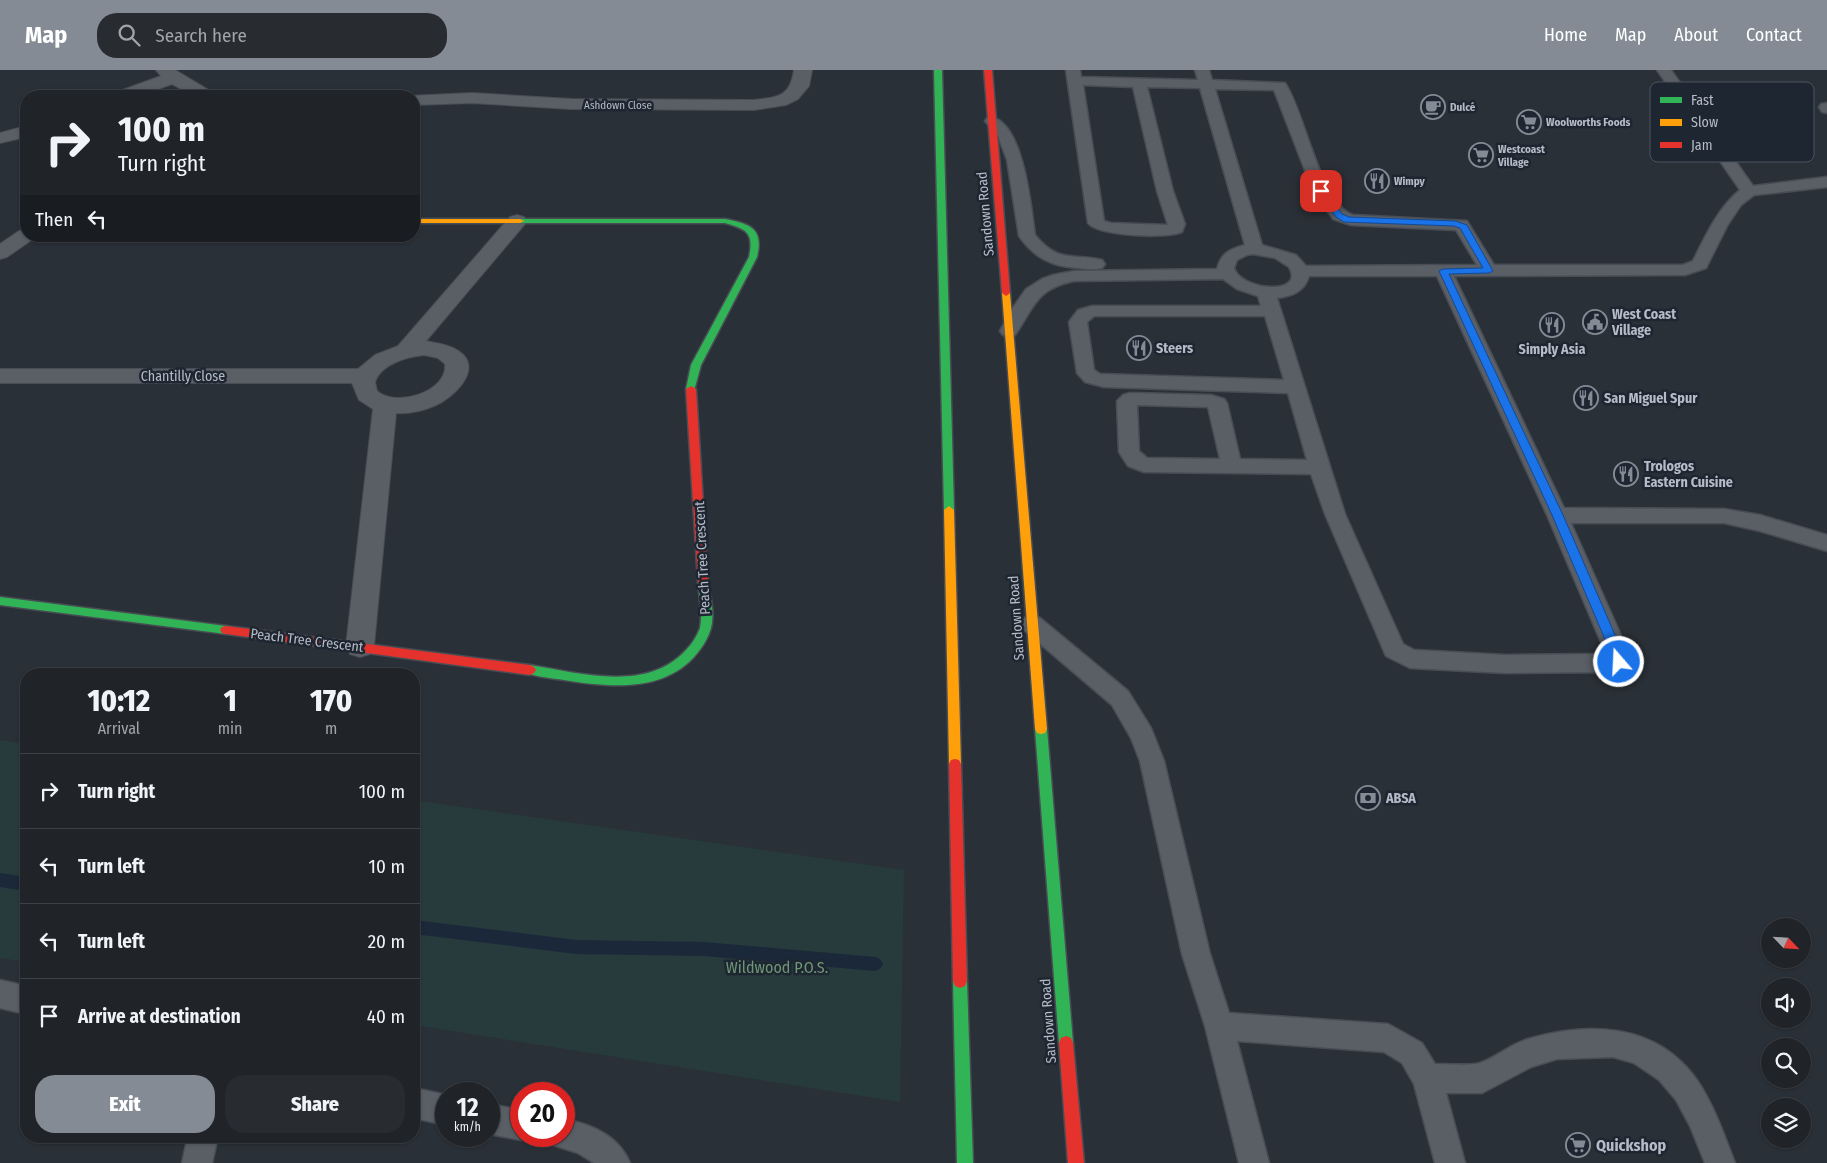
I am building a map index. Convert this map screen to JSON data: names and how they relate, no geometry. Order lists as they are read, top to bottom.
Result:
{
  "streets": {
    "main road": ["Sandown Road", "Peach Tree Crescent"],
    "street": ["Ashdown Close", "Chantilly Close"]
  },
  "parks": ["Wildwood P.O.S."],
  "places": {
    "cafe": ["Dulcé"],
    "supermarket": ["Woolworths Foods", "Westcoast Village", "Quickshop"],
    "restaurant": [
      "Wimpy",
      "Simply Asia",
      "Steers",
      "San Miguel Spur",
      "Trologos Eastern Cuisine"
    ],
    "public building": ["West Coast Village"],
    "bank": ["ABSA"]
  },
  "legend": ["Fast", "Slow", "Jam"],
  "north": "bottom right",
  "page": {
    "header": "Map",
    "search": "Search here",
    "nav": [
      "Home",
      "Map",
      "About",
      "Contact"
    ],
    "turn": ["100 m", "Turn right"],
    "then": "Then",
    "eta": [
      "10:12",
      "Arrival",
      "1",
      "min",
      "170",
      "m"
    ],
    "list": [
      {
        "name": "Turn right",
        "value": "100 m"
      },
      {
        "name": "Turn left",
        "value": "10 m"
      },
      {
        "name": "Turn left",
        "value": "20 m"
      },
      {
        "name": "Arrive at destination",
        "value": "40 m"
      }
    ],
    "buttons": ["Exit", "Share"],
    "speed": "12 km/h",
    "limit": "20"
  }
}
